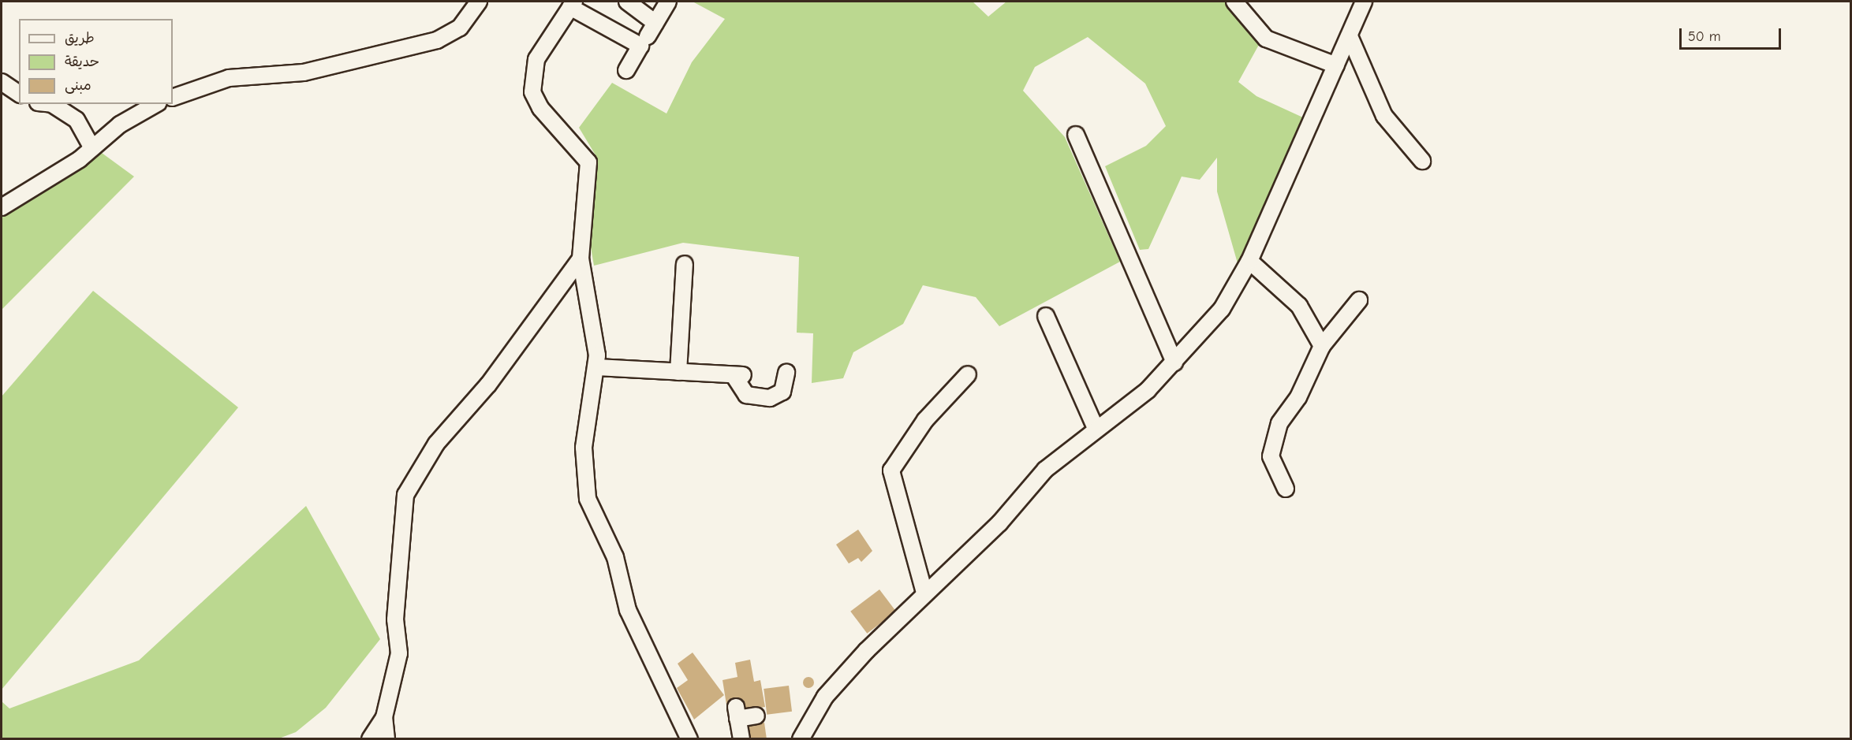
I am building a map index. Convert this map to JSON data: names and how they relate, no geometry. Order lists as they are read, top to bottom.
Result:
{
  "legend": ["طريق", "حديقة", "مبنى"],
  "scale_bar": "50 m"
}
